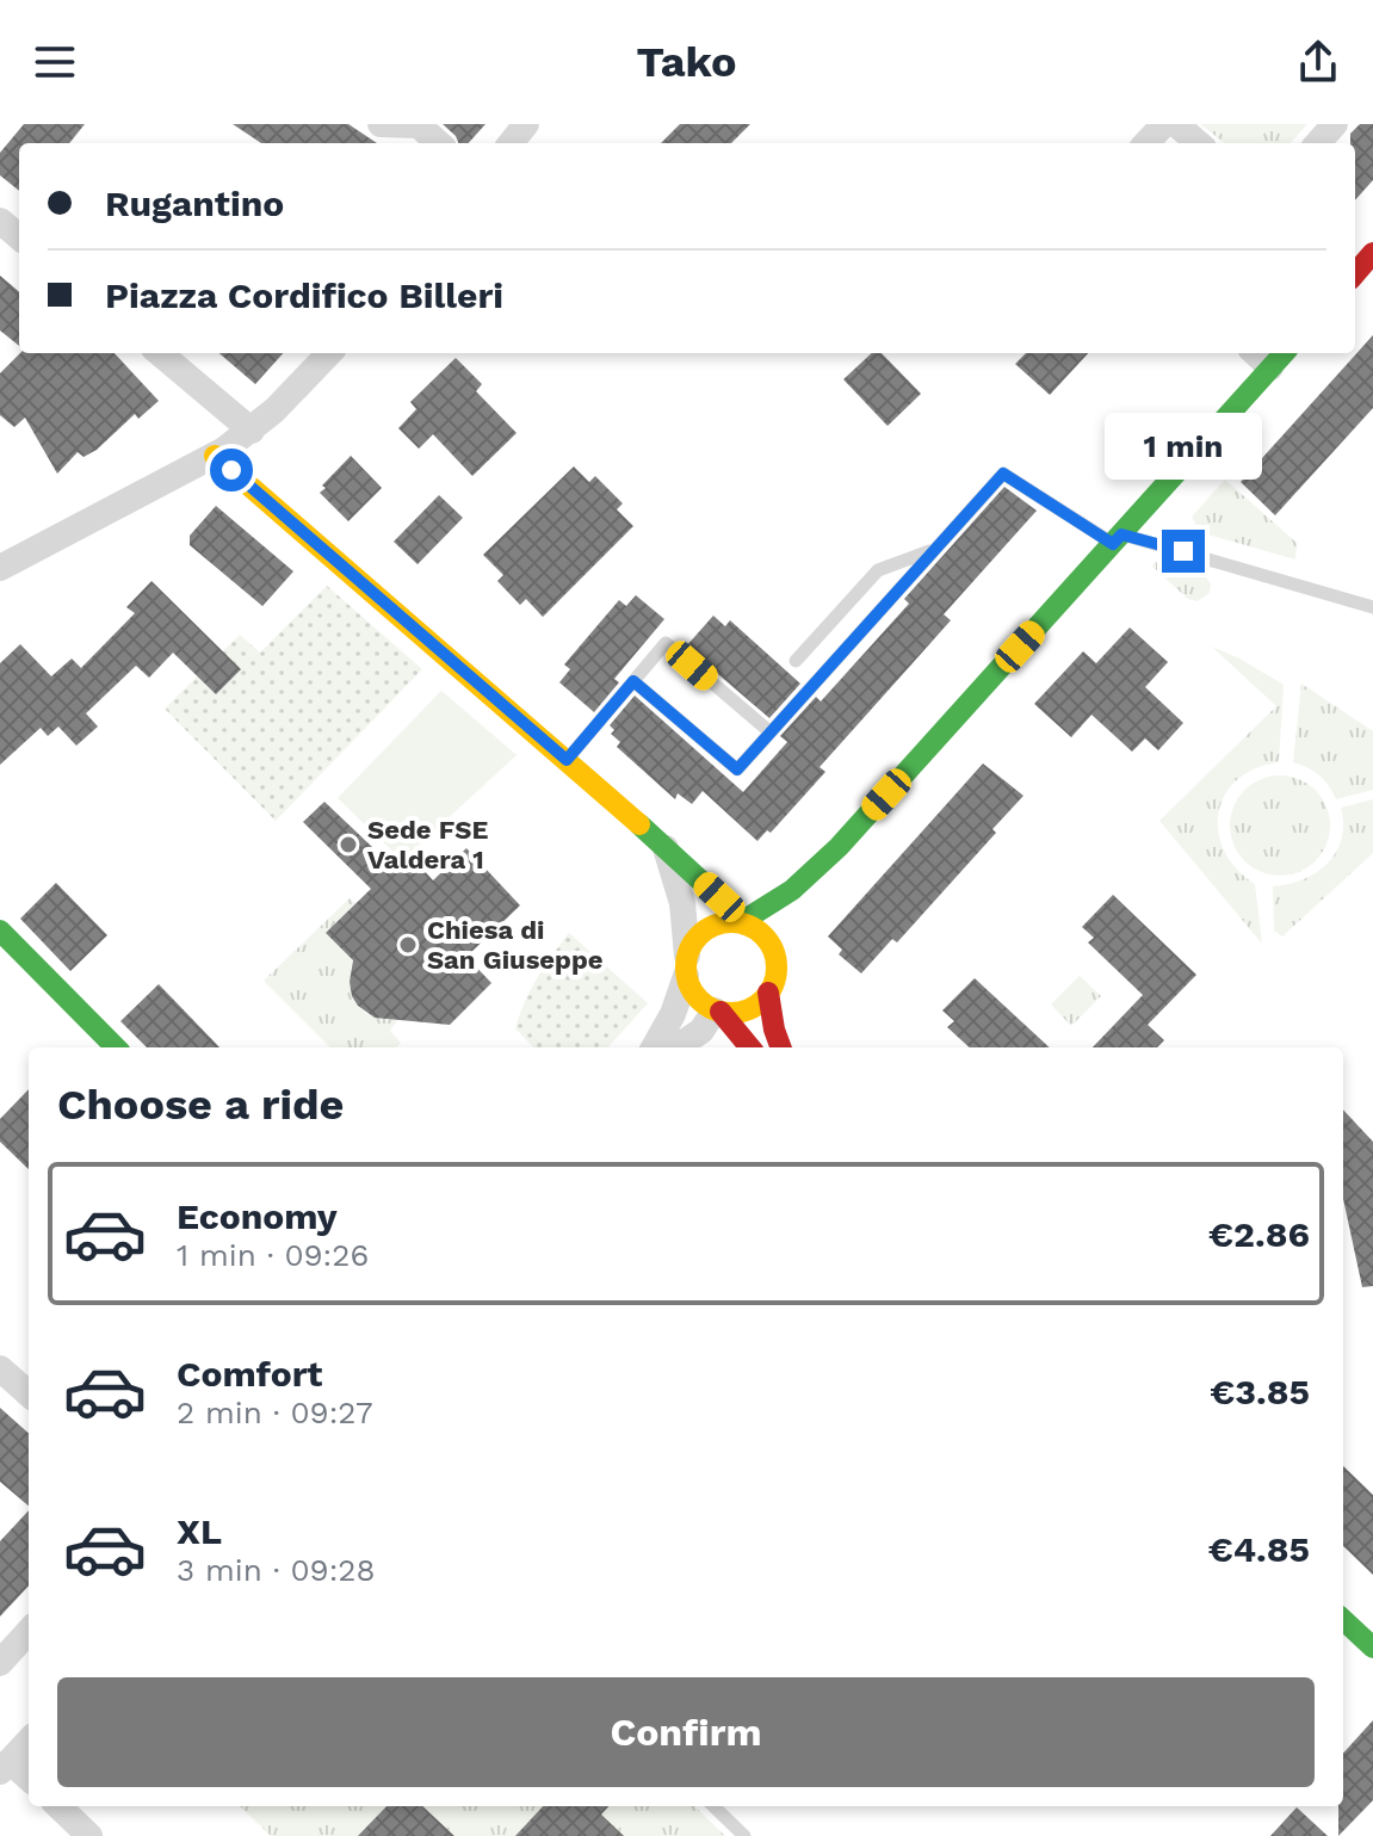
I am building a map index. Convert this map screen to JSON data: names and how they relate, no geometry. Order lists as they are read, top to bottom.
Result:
{
  "places": ["Sede FSE Valdera 1", "Chiesa di San Giuseppe"],
  "page": {
    "header": "Tako",
    "banner": ["Rugantino", "Piazza Cordifico Billeri"],
    "bubble": "1 min",
    "heading": "Choose a ride",
    "list": [
      {
        "name": "Economy",
        "note": "1 min · 09:26",
        "value": "€2.86"
      },
      {
        "name": "Comfort",
        "note": "2 min · 09:27",
        "value": "€3.85"
      },
      {
        "name": "XL",
        "note": "3 min · 09:28",
        "value": "€4.85"
      }
    ],
    "buttons": "Confirm"
  }
}
